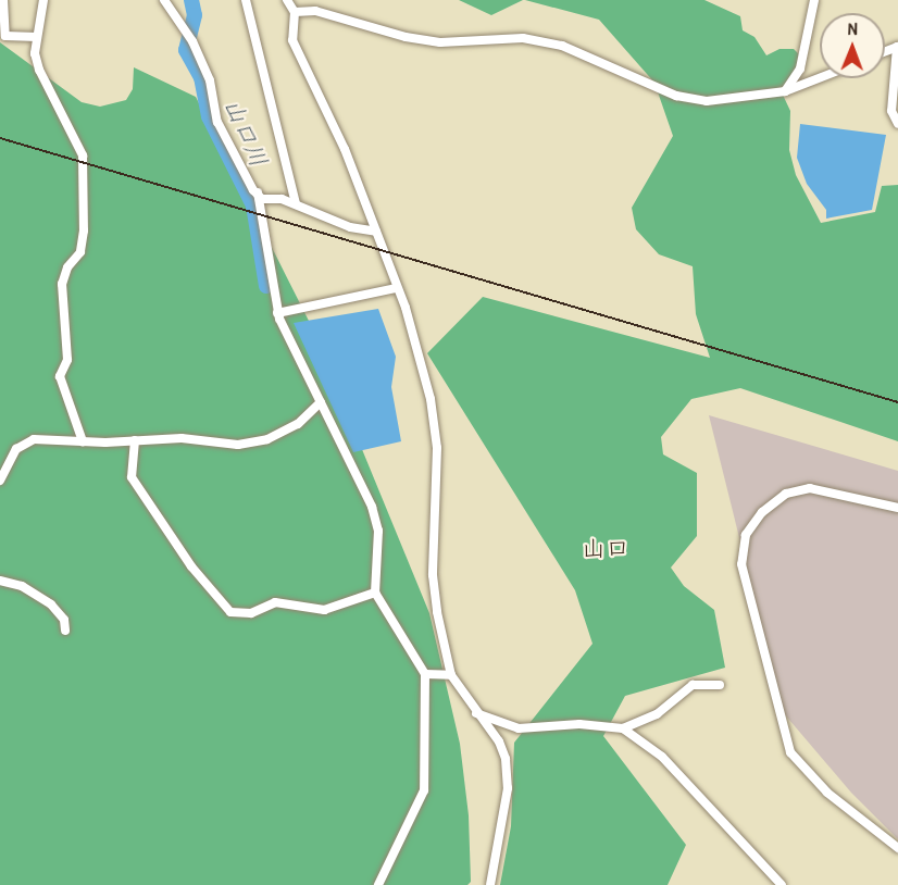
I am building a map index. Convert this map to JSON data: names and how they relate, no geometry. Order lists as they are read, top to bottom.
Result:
{
  "districts": ["山口"],
  "water": ["山口川"],
  "north": "top"
}
